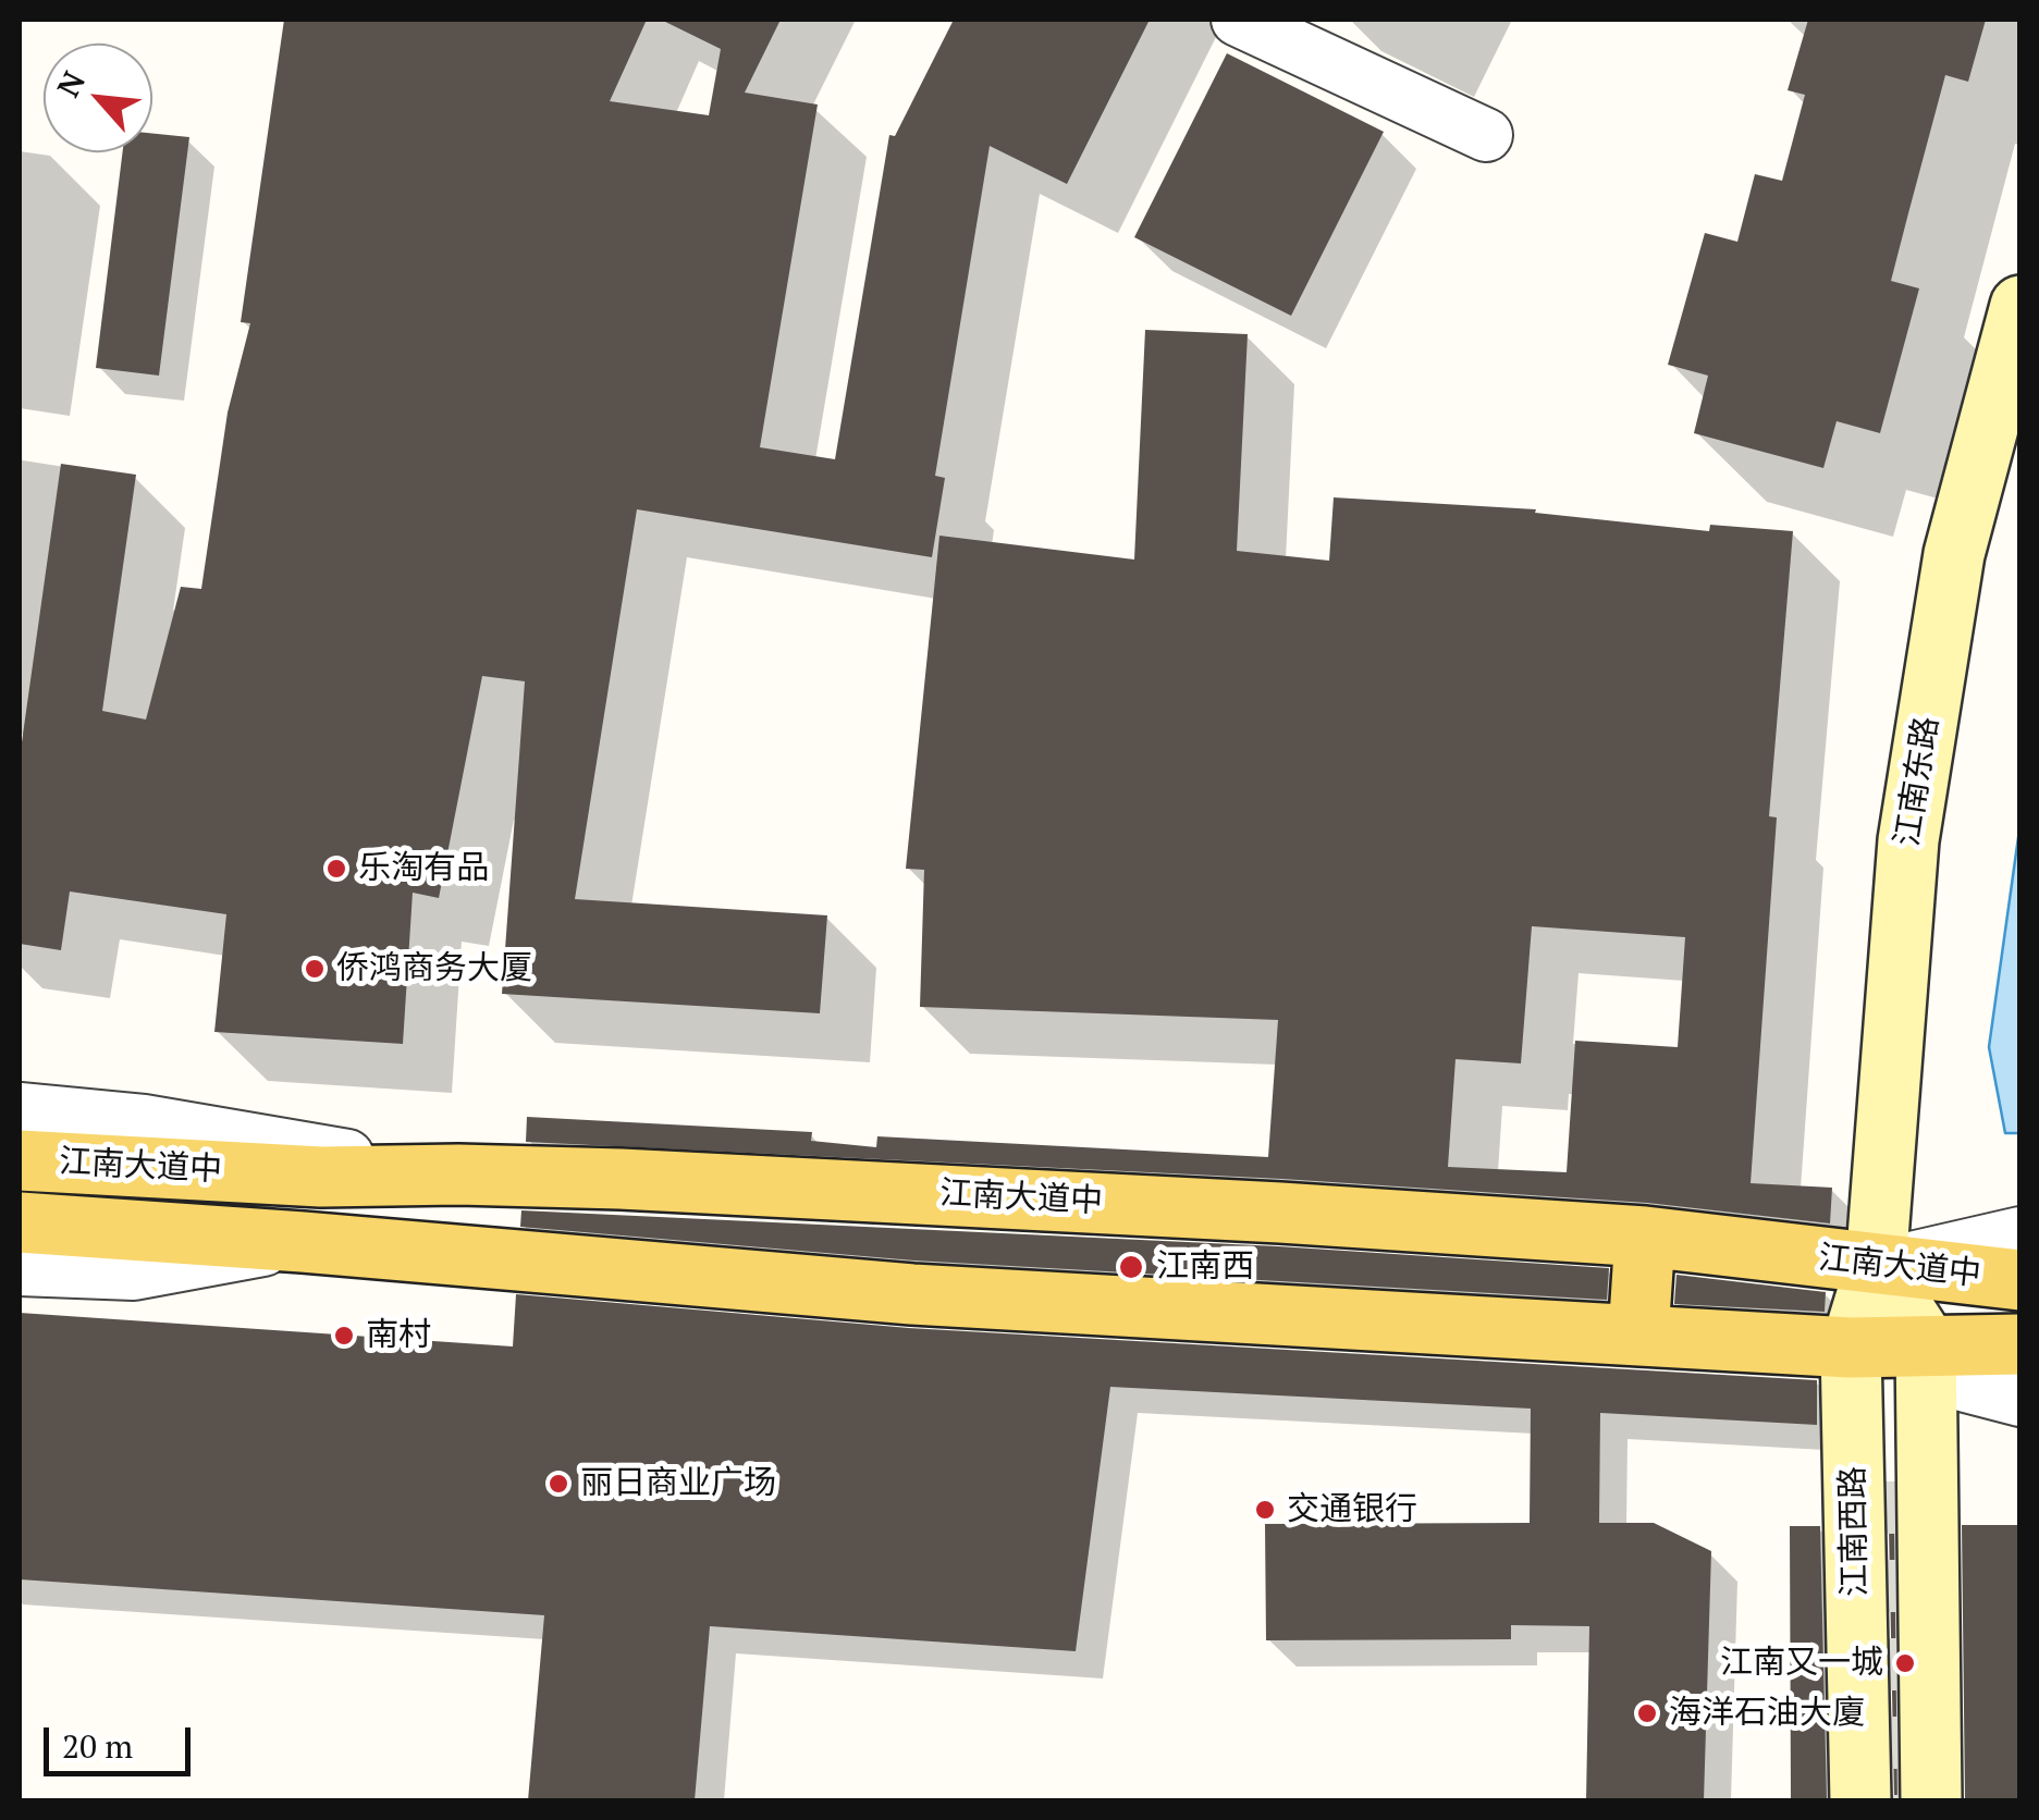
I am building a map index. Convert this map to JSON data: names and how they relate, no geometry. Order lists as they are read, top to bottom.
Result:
{
  "streets": {
    "main road": ["江南东路", "江南大道中", "江南西路"]
  },
  "crossings": [
    ["江南东路", "江南大道中"],
    ["江南东路", "江南西路"],
    ["江南大道中", "江南西路"]
  ],
  "places": [
    "乐淘有品",
    "侨鸿商务大厦",
    "江南西",
    "南村",
    "丽日商业广场",
    "交通银行",
    "江南又一城",
    "海洋石油大廈"
  ],
  "scale_bar": "20 m",
  "north": "top left"
}
